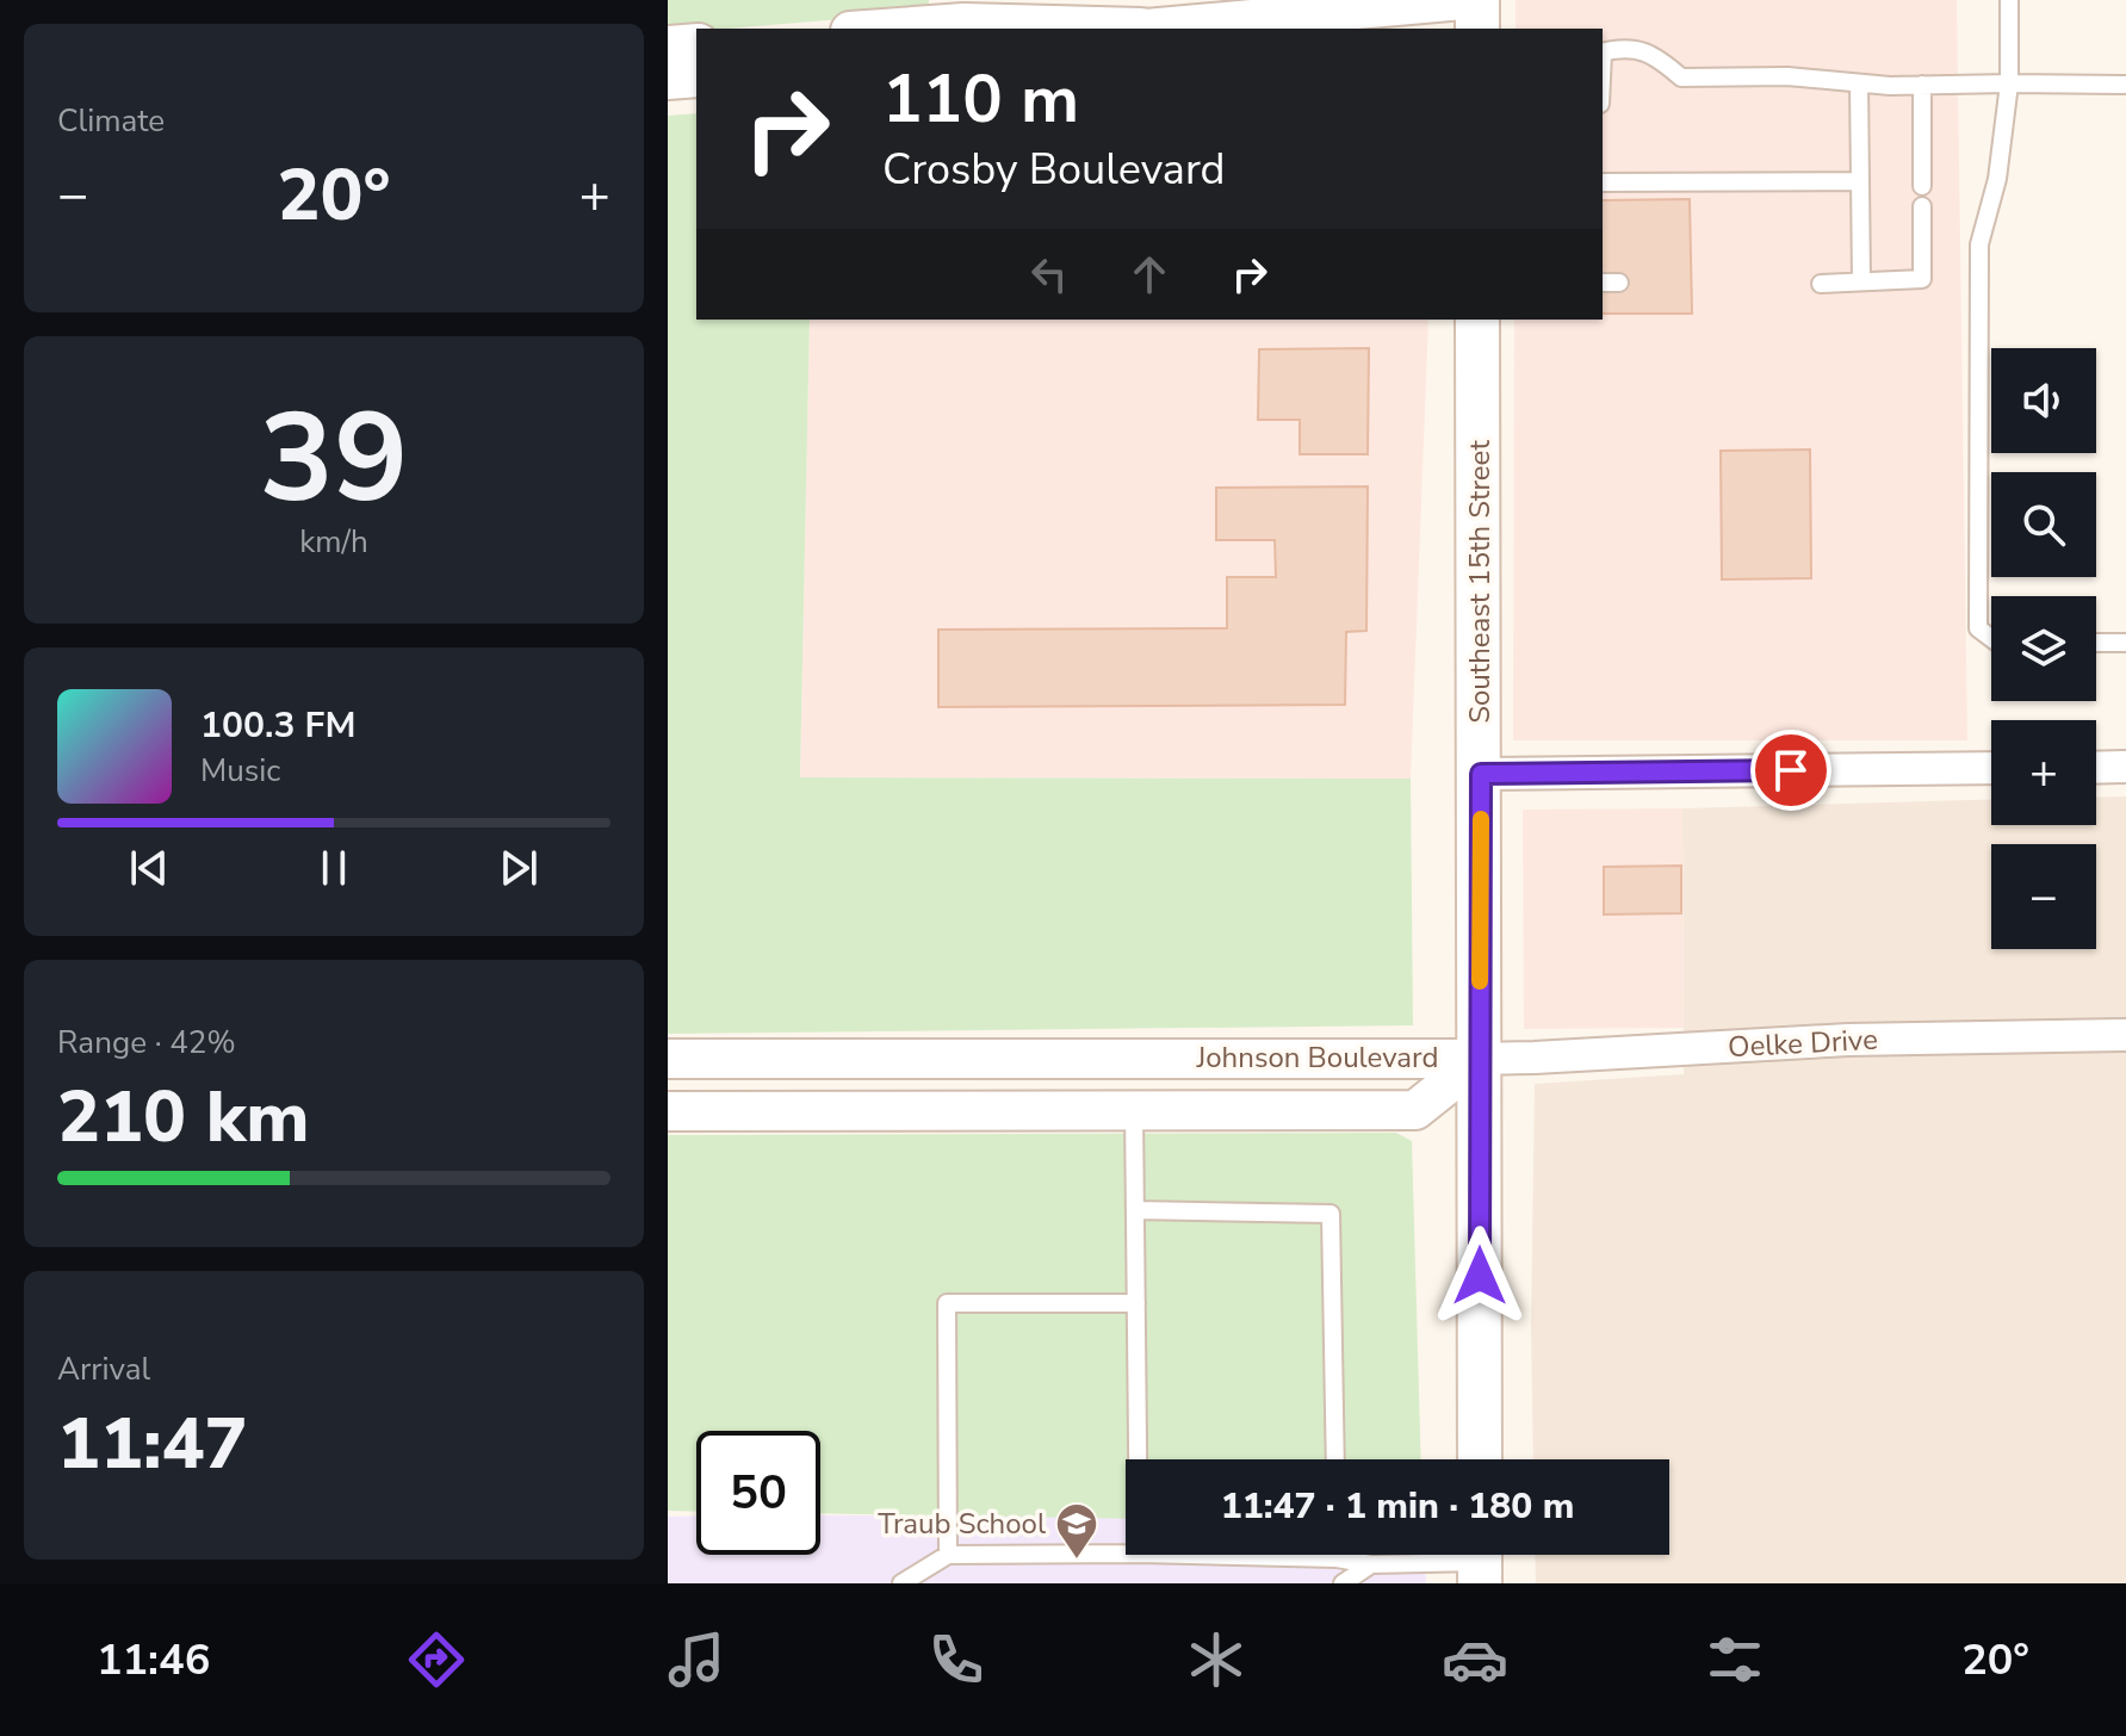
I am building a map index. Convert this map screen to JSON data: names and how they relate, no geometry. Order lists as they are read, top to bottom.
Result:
{
  "streets": {
    "main road": ["Southeast 15th Street"],
    "street": ["Oelke Drive", "Johnson Boulevard"]
  },
  "crossings": [
    ["Southeast 15th Street", "Oelke Drive"],
    ["Southeast 15th Street", "Johnson Boulevard"],
    ["Oelke Drive", "Johnson Boulevard"]
  ],
  "places": {
    "school or university": ["Traub School"]
  },
  "page": {
    "tile": [
      "Climate",
      ["39", "km/h"],
      ["Range · 42%", "210 km"],
      ["Arrival", "11:47"]
    ],
    "turn": ["110 m", "Crosby Boulevard"],
    "heat": ["−", "20°", "+"],
    "map_buttons": ["+", "−"],
    "song": ["100.3 FM", "Music"],
    "limit": "50",
    "trip": "11:47 · 1 min · 180 m",
    "tabs": ["11:46", "20°"]
  }
}
